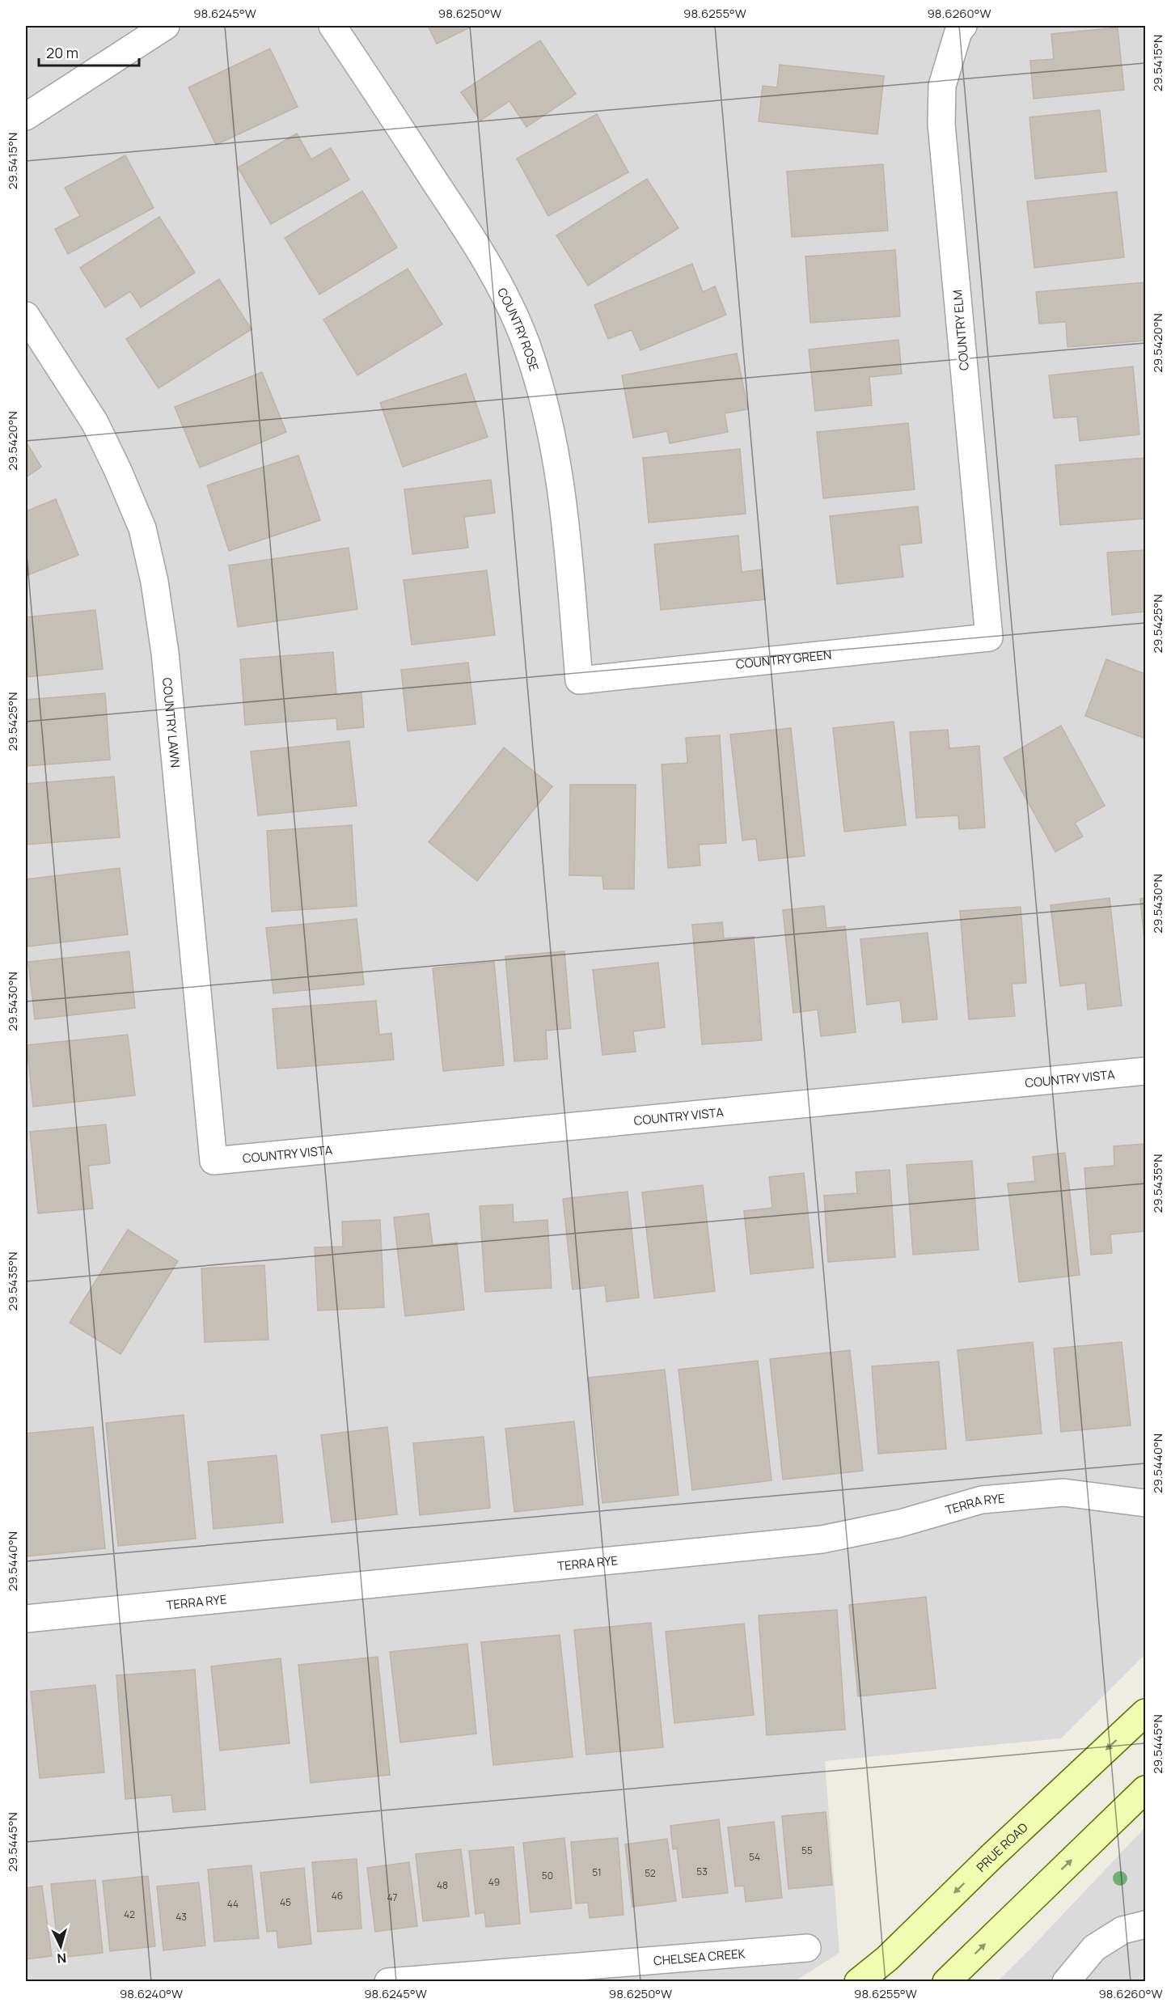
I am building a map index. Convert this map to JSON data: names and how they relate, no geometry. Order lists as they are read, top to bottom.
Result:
{
  "streets": {
    "main road": ["PRUE ROAD"],
    "street": [
      "COUNTRY ROSE",
      "COUNTRY ELM",
      "COUNTRY GREEN",
      "COUNTRY LAWN",
      "COUNTRY VISTA",
      "TERRA RYE",
      "CHELSEA CREEK"
    ]
  },
  "crossings": [
    ["COUNTRY ROSE", "COUNTRY GREEN"],
    ["COUNTRY ELM", "COUNTRY GREEN"],
    ["COUNTRY LAWN", "COUNTRY VISTA"]
  ],
  "house_numbers": [
    "55",
    "54",
    "53",
    "51",
    "52",
    "50",
    "49",
    "48",
    "46",
    "47",
    "45",
    "44",
    "42",
    "43"
  ],
  "scale_bar": "20 m",
  "north": "bottom",
  "coordinates": [
    "98.6245°W",
    "98.6250°W",
    "98.6255°W",
    "98.6260°W",
    "29.5415°N",
    "29.5420°N",
    "29.5425°N",
    "29.5430°N",
    "29.5435°N",
    "29.5440°N",
    "29.5445°N",
    "98.6240°W"
  ]
}
